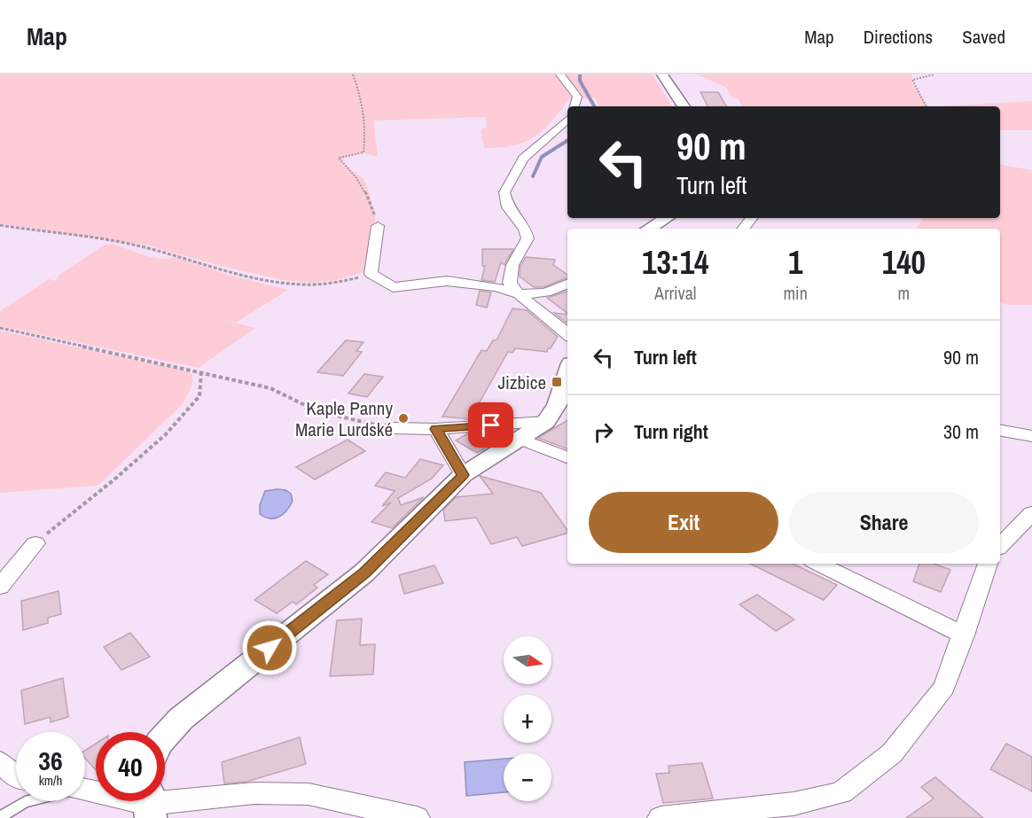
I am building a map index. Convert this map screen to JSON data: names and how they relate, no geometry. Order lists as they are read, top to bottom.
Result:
{
  "places": {
    "transit": ["Jizbice"],
    "other": ["Kaple Panny Marie Lurdské"]
  },
  "north": "right",
  "page": {
    "header": "Map",
    "nav": ["Map", "Directions", "Saved"],
    "turn": ["90 m", "Turn left"],
    "eta": [
      "13:14",
      "Arrival",
      "1",
      "min",
      "140",
      "m"
    ],
    "list": [
      {
        "name": "Turn left",
        "value": "90 m"
      },
      {
        "name": "Turn right",
        "value": "30 m"
      }
    ],
    "buttons": ["Exit", "Share"],
    "map_buttons": ["+", "−"],
    "speed": "36 km/h",
    "limit": "40"
  }
}
